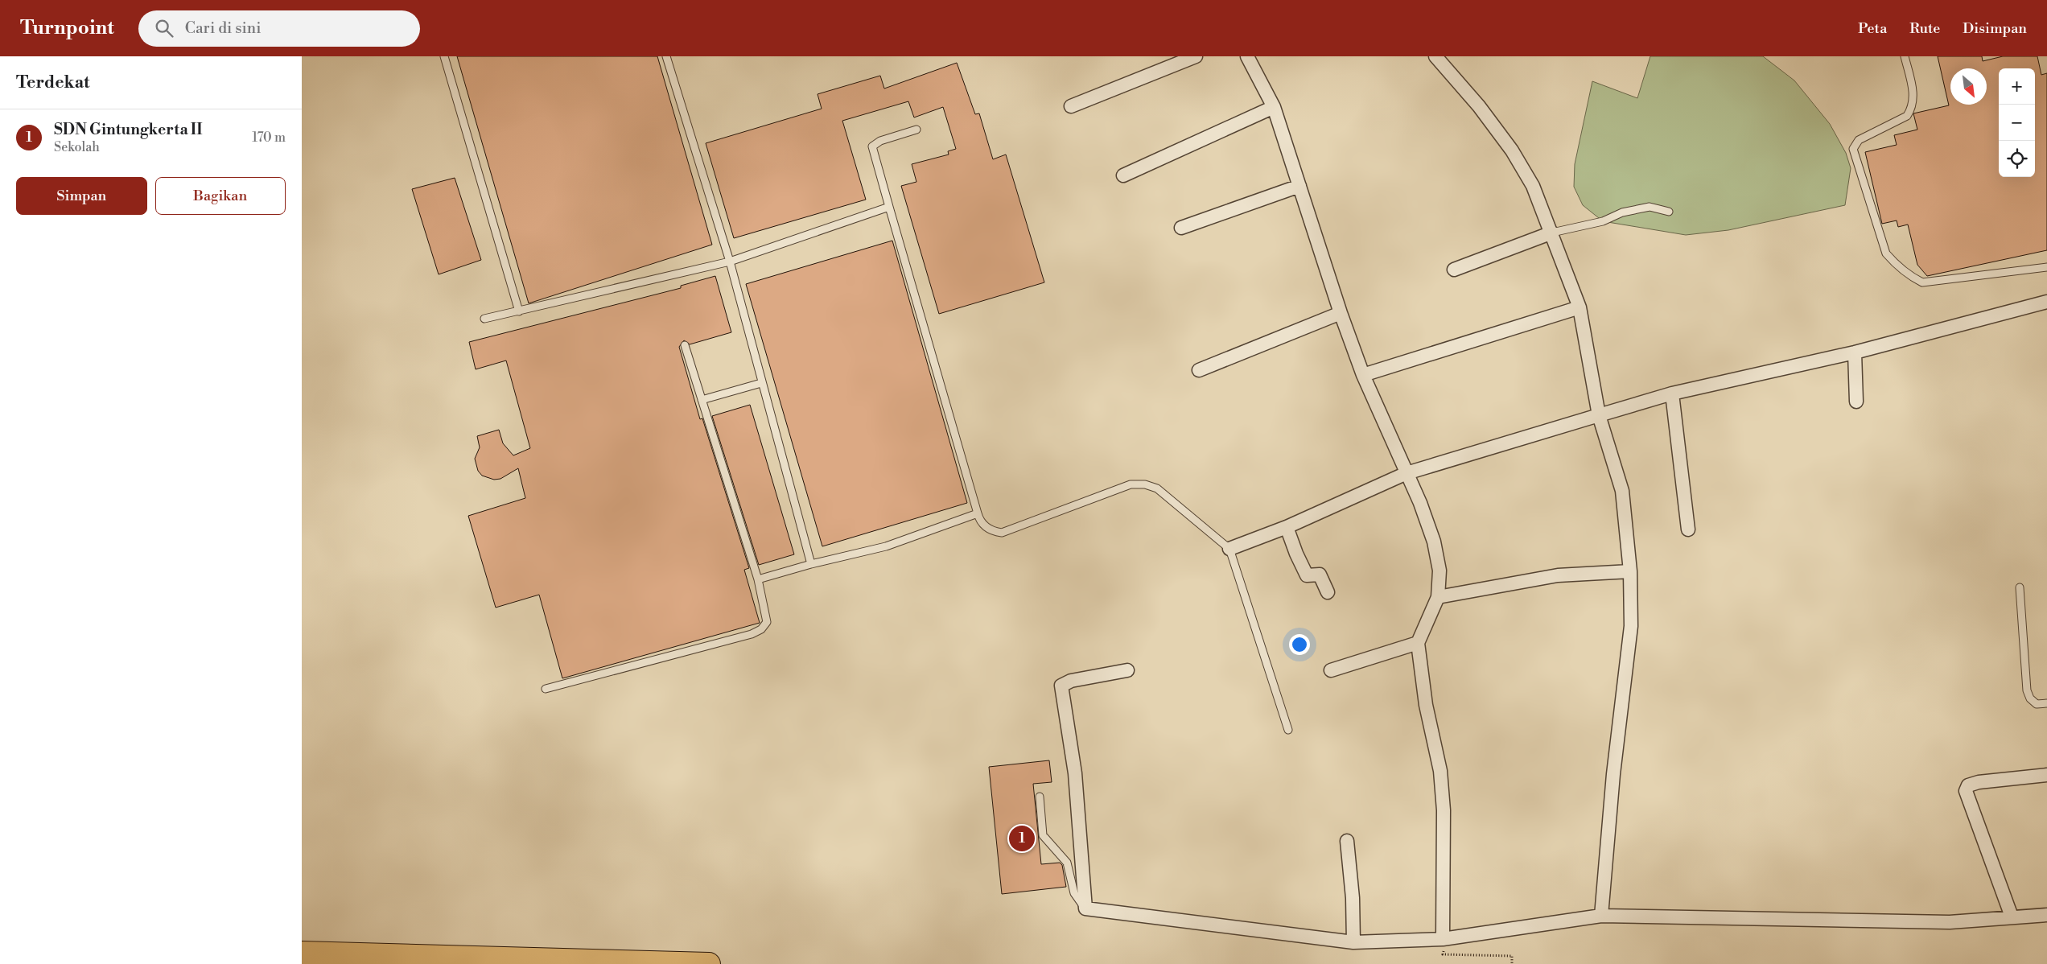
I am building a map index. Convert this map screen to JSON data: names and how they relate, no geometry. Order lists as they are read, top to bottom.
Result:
{
  "north": "bottom right",
  "page": {
    "header": "Turnpoint",
    "search": "Cari di sini",
    "nav": ["Peta", "Rute", "Disimpan"],
    "heading": "Terdekat",
    "map_buttons": ["+", "−"],
    "list": [
      {
        "mark": "1",
        "name": "SDN Gintungkerta II",
        "note": "Sekolah",
        "value": "170 m"
      }
    ],
    "buttons": ["Simpan", "Bagikan"],
    "pins": "1"
  }
}
